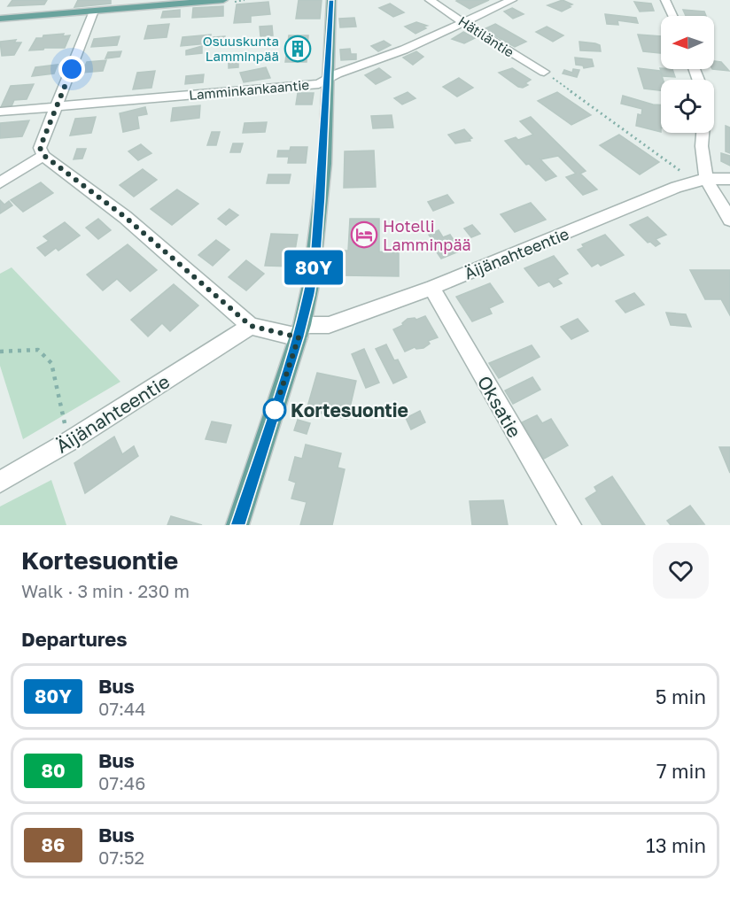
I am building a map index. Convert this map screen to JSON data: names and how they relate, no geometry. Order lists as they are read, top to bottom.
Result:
{
  "streets": {
    "street": [
      "Hätiläntie",
      "Lamminkankaantie",
      "Äijänahteentie",
      "Oksatie"
    ]
  },
  "crossings": [
    ["Hätiläntie", "Lamminkankaantie"],
    ["Äijänahteentie", "Oksatie"]
  ],
  "places": {
    "building": ["Osuuskunta Lamminpää"],
    "hotel": ["Hotelli Lamminpää"],
    "other": ["Kortesuontie"]
  },
  "lines": ["bus line 80Y"],
  "north": "left",
  "page": {
    "on_map": "80Y",
    "heading": [
      ["Kortesuontie", "Walk · 3 min · 230 m"],
      "Departures"
    ],
    "list": [
      {
        "mark": "80Y",
        "name": "Bus",
        "note": "07:44",
        "value": "5 min"
      },
      {
        "mark": "80",
        "name": "Bus",
        "note": "07:46",
        "value": "7 min"
      },
      {
        "mark": "86",
        "name": "Bus",
        "note": "07:52",
        "value": "13 min"
      }
    ]
  }
}
